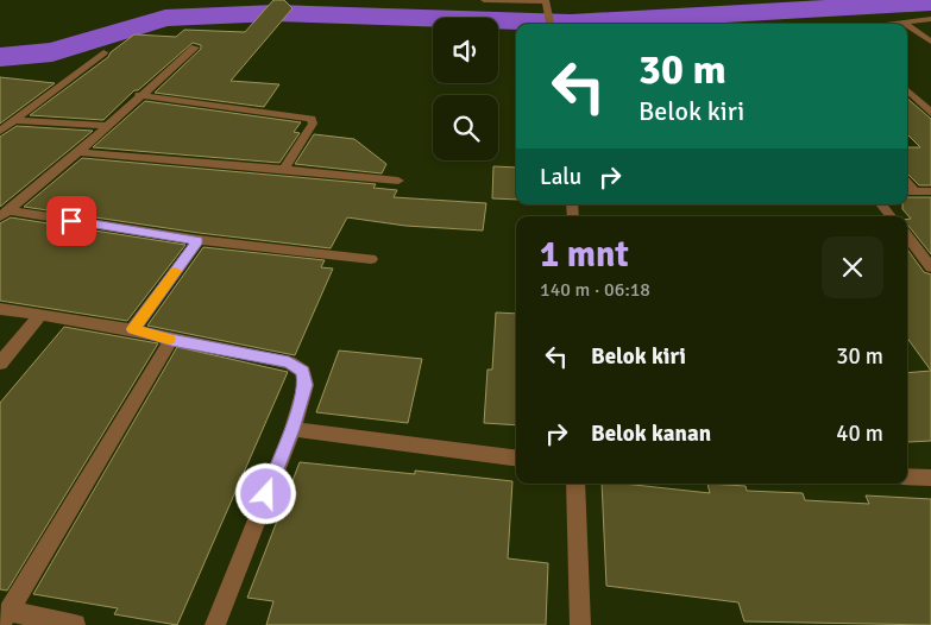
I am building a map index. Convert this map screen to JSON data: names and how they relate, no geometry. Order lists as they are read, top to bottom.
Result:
{
  "page": {
    "turn": ["30 m", "Belok kiri"],
    "then": "Lalu",
    "heading": ["1 mnt", "140 m · 06:18"],
    "list": [
      {
        "name": "Belok kiri",
        "value": "30 m"
      },
      {
        "name": "Belok kanan",
        "value": "40 m"
      }
    ]
  }
}
